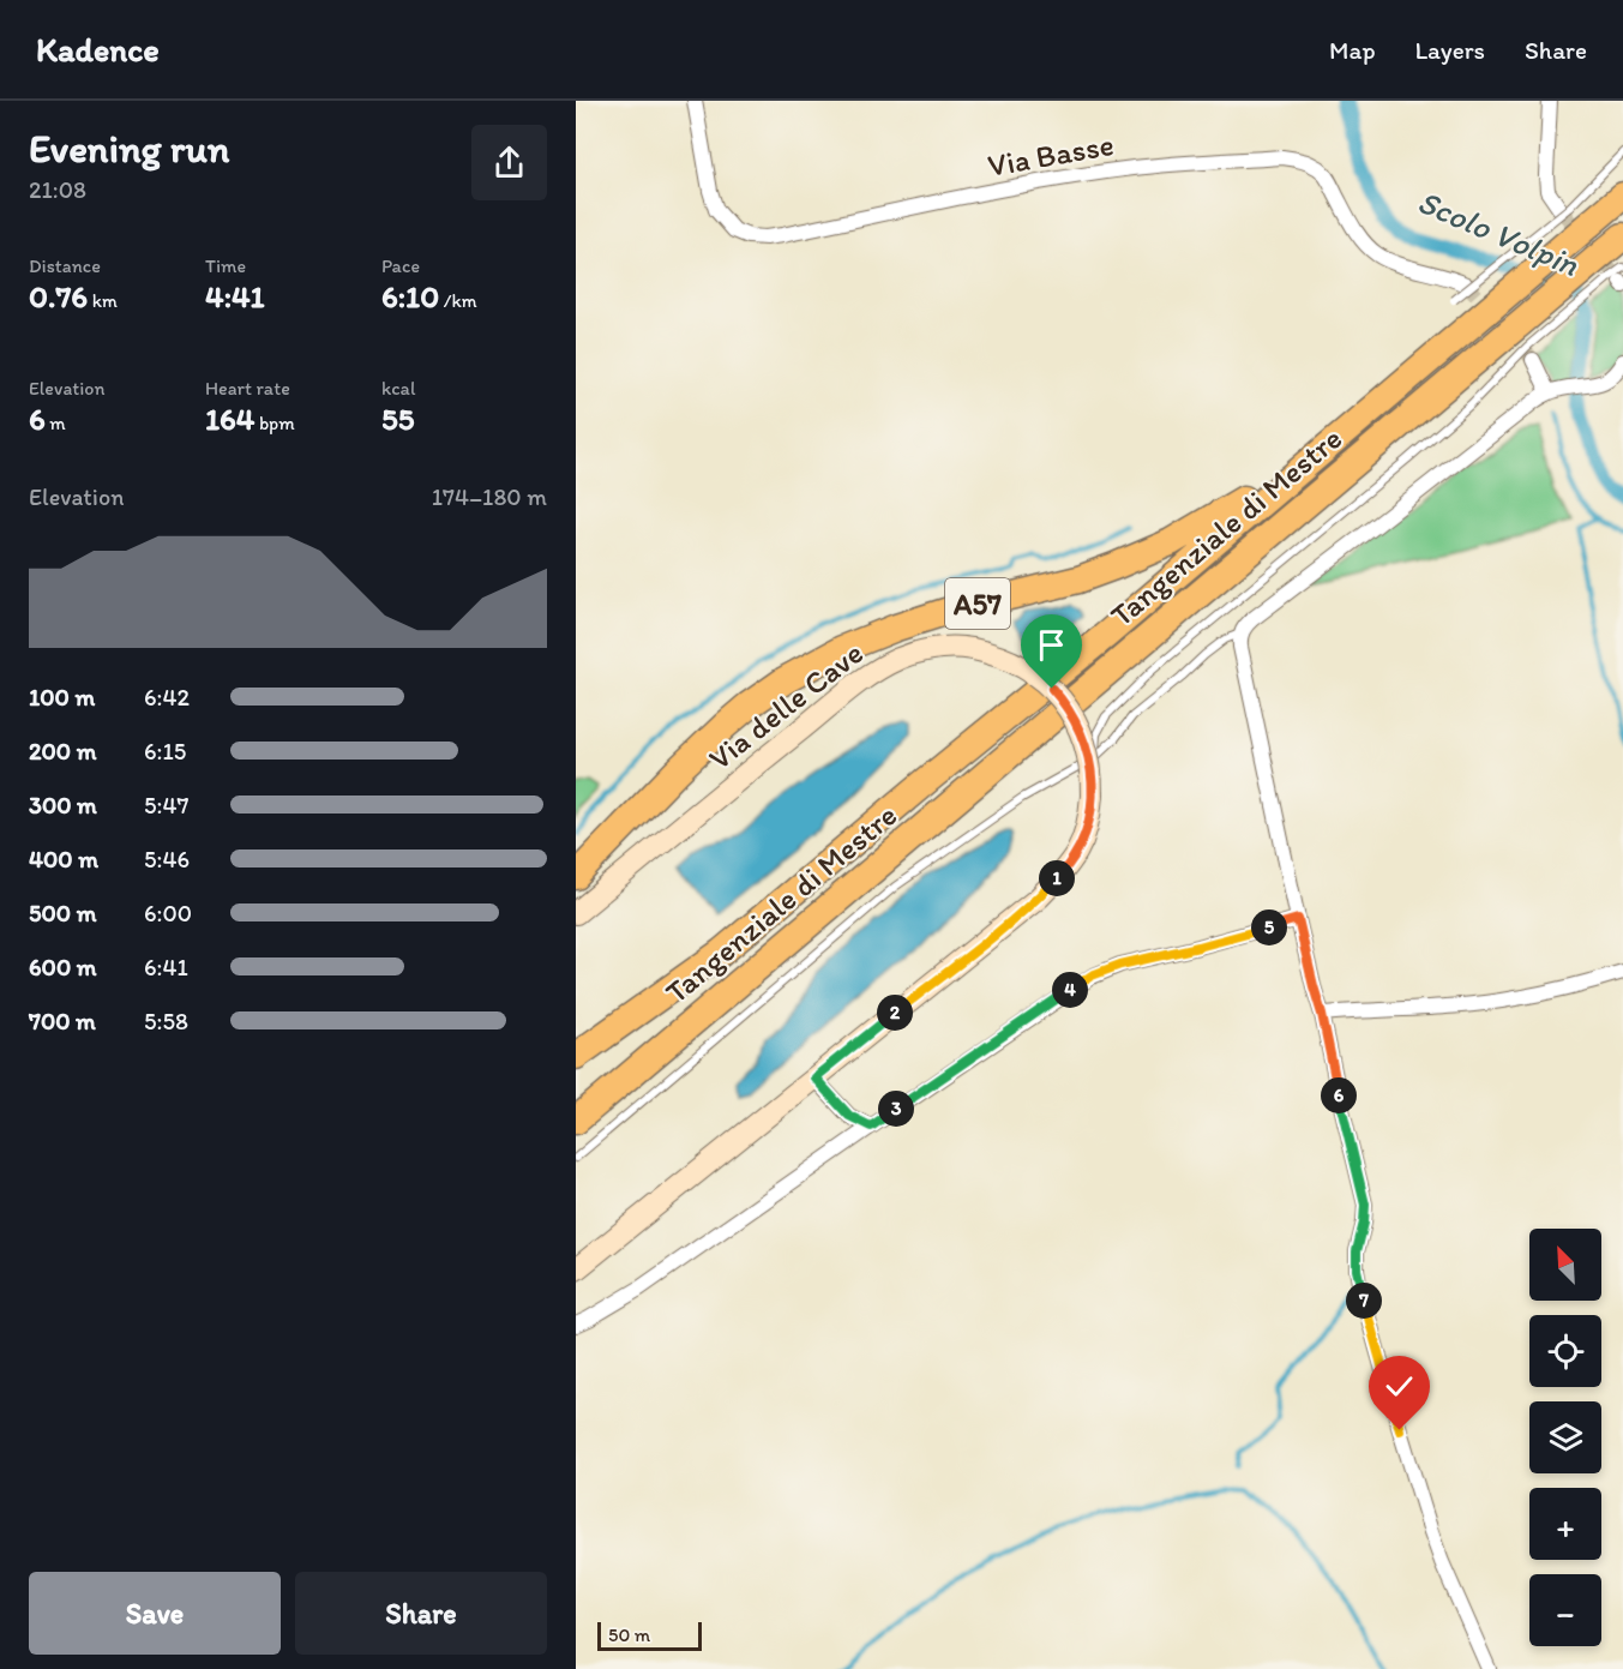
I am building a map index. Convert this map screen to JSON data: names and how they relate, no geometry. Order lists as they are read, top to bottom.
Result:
{
  "streets": {
    "highway": ["Tangenziale di Mestre", "A57"],
    "main road": ["Via delle Cave"],
    "street": ["Via Basse"]
  },
  "water": ["Scolo Volpin"],
  "scale_bar": "50 m",
  "north": "top left",
  "page": {
    "header": "Kadence",
    "nav": ["Map", "Layers", "Share"],
    "heading": ["Evening run", "21:08"],
    "stats": [
      ["Distance", "0.76 km"],
      ["Time", "4:41"],
      ["Pace", "6:10 /km"],
      ["Elevation", "6 m"],
      ["Heart rate", "164 bpm"],
      ["kcal", "55"]
    ],
    "chart": ["Elevation", "174–180 m"],
    "list": [
      {
        "name": "100 m",
        "note": "6:42"
      },
      {
        "name": "200 m",
        "note": "6:15"
      },
      {
        "name": "300 m",
        "note": "5:47"
      },
      {
        "name": "400 m",
        "note": "5:46"
      },
      {
        "name": "500 m",
        "note": "6:00"
      },
      {
        "name": "600 m",
        "note": "6:41"
      },
      {
        "name": "700 m",
        "note": "5:58"
      }
    ],
    "pins": [
      "1",
      "5",
      "4",
      "2",
      "6",
      "3",
      "7"
    ],
    "map_buttons": ["+", "−"],
    "buttons": ["Save", "Share"],
    "scale": "50 m"
  }
}
